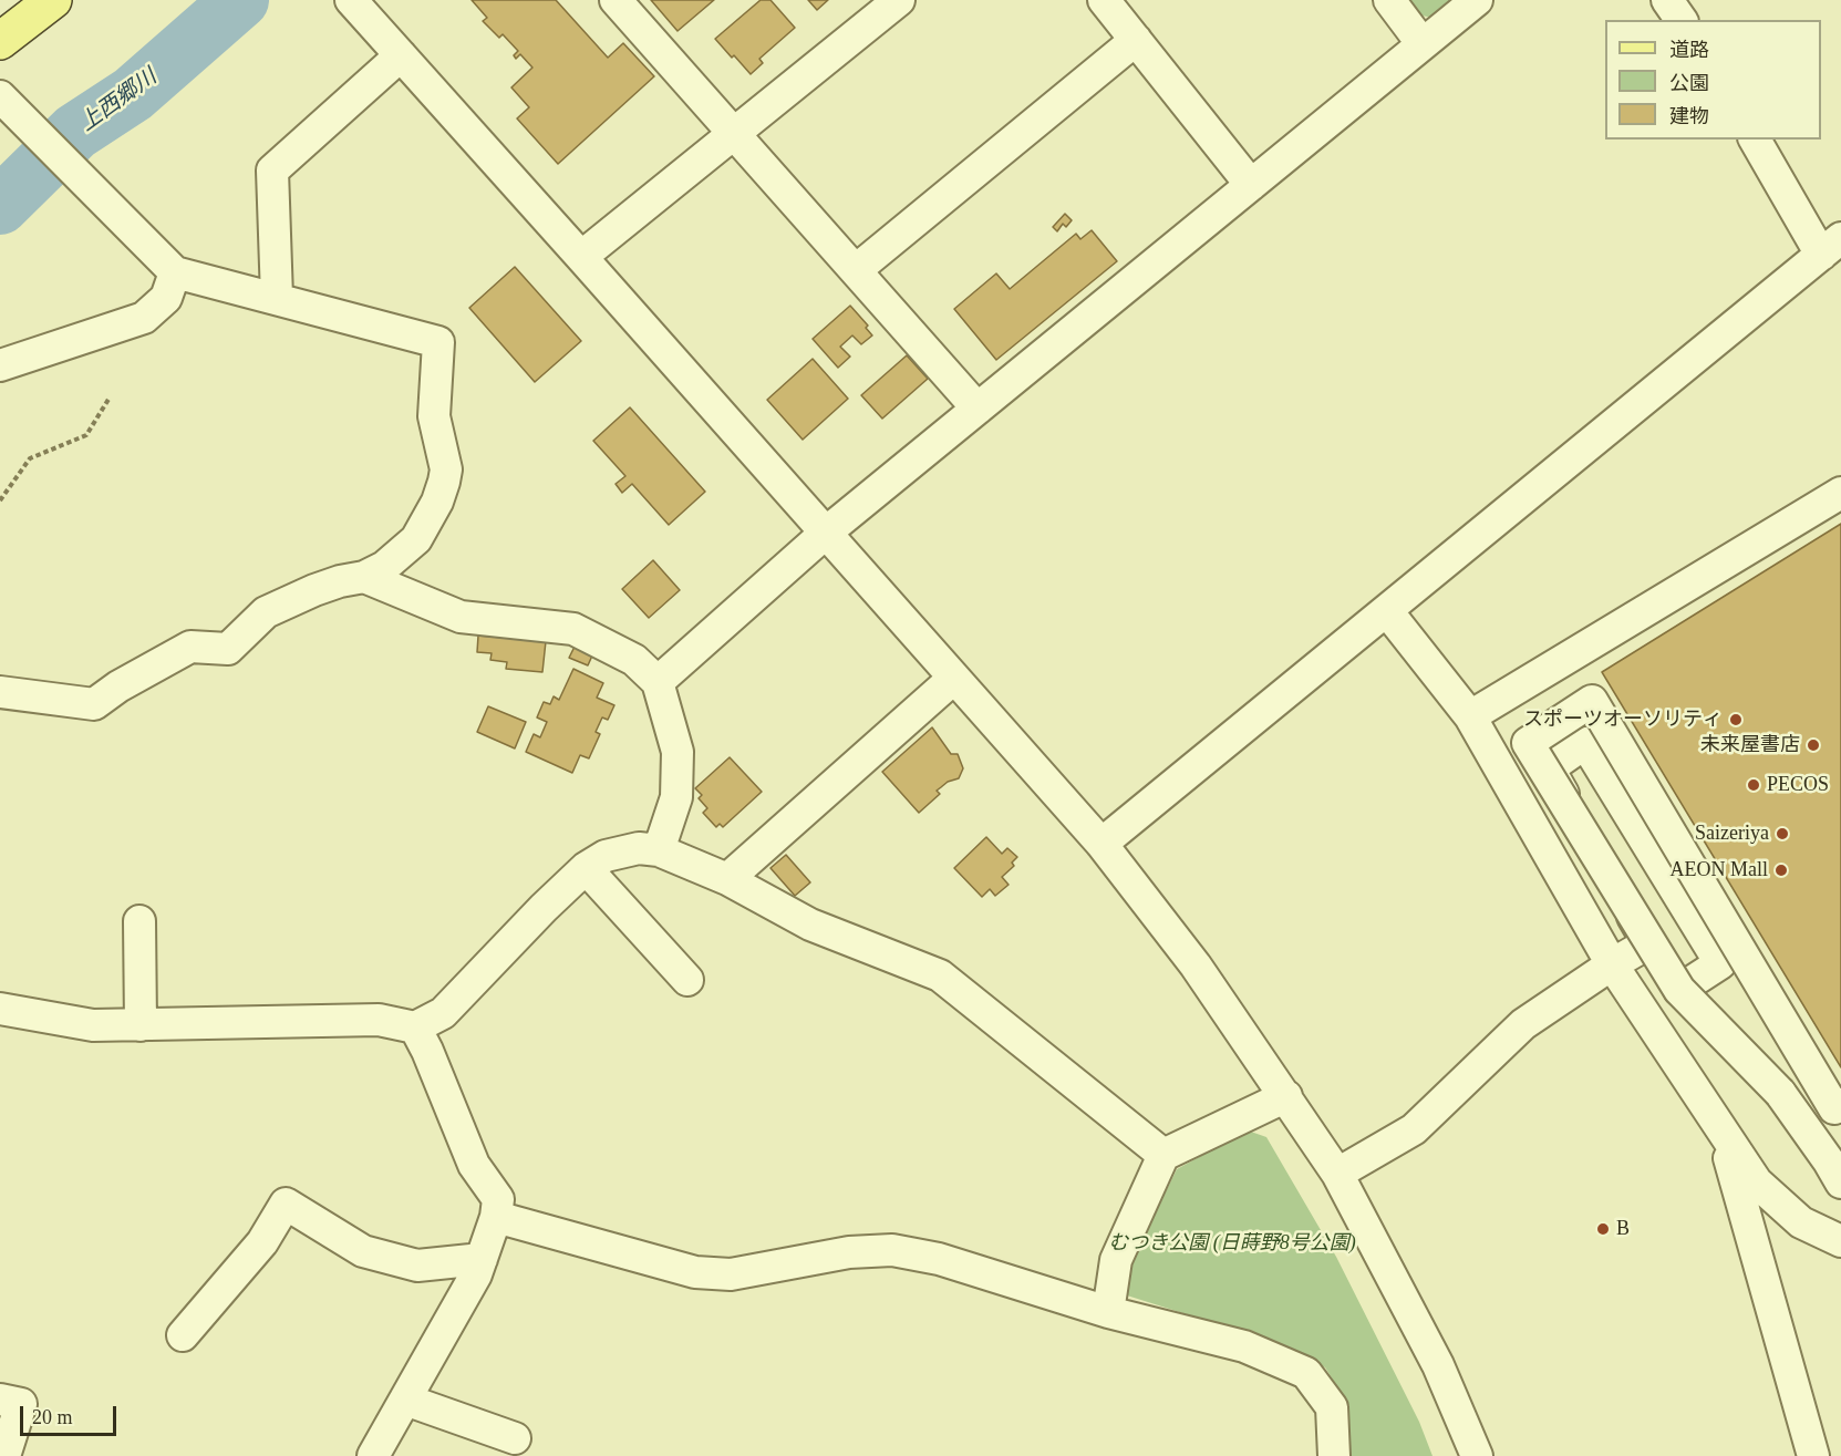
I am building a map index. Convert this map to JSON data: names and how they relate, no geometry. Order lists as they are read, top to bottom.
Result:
{
  "water": ["上西郷川"],
  "parks": ["むつき公園 (日蒔野8号公園)"],
  "places": [
    "スポーツオーソリティ",
    "未来屋書店",
    "PECOS",
    "Saizeriya",
    "AEON Mall",
    "B"
  ],
  "legend": ["道路", "公園", "建物"],
  "scale_bar": "20 m"
}
